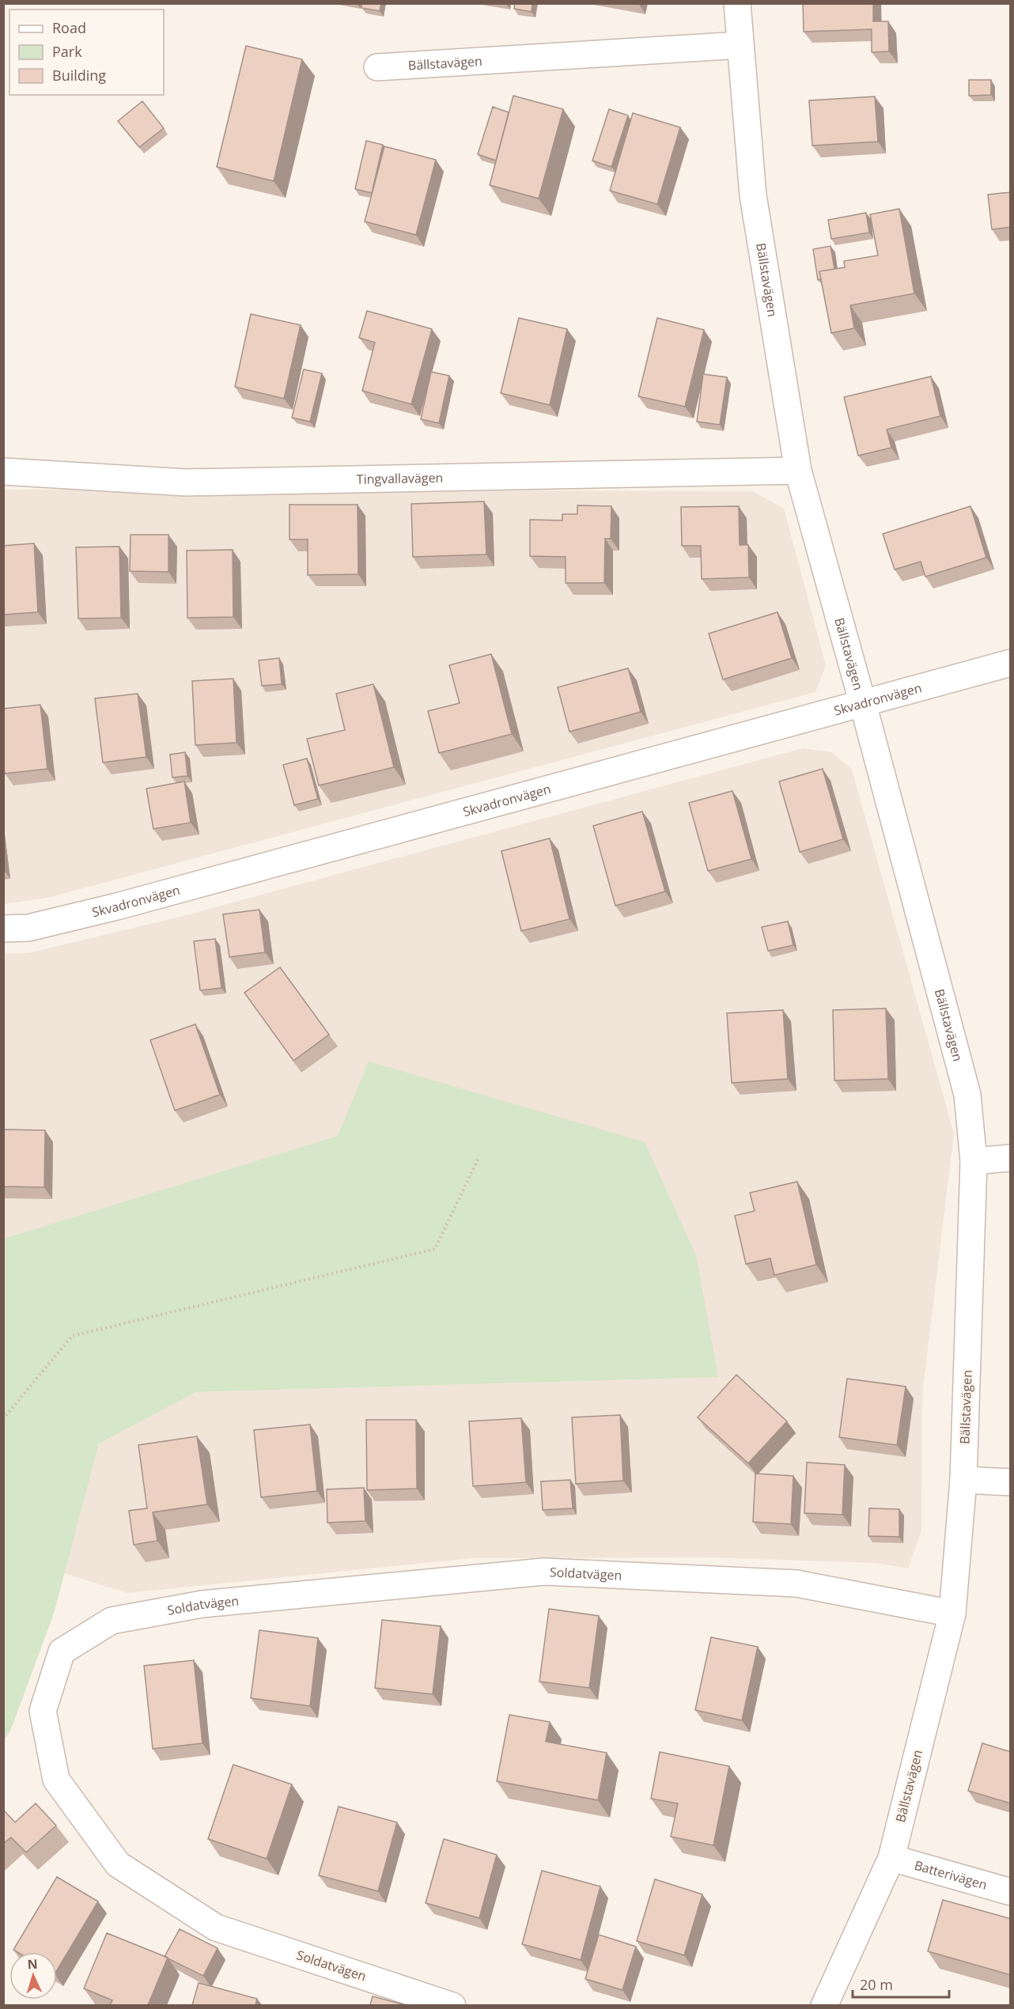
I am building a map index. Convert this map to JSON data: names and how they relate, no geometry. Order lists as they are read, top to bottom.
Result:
{
  "streets": {
    "street": [
      "Bällstavägen",
      "Tingvallavägen",
      "Skvadronvägen",
      "Soldatvägen",
      "Batterivägen"
    ]
  },
  "crossings": [
    ["Bällstavägen", "Tingvallavägen"],
    ["Bällstavägen", "Skvadronvägen"],
    ["Bällstavägen", "Soldatvägen"],
    ["Bällstavägen", "Batterivägen"]
  ],
  "legend": ["Road", "Park", "Building"],
  "scale_bar": "20 m",
  "north": "top"
}
